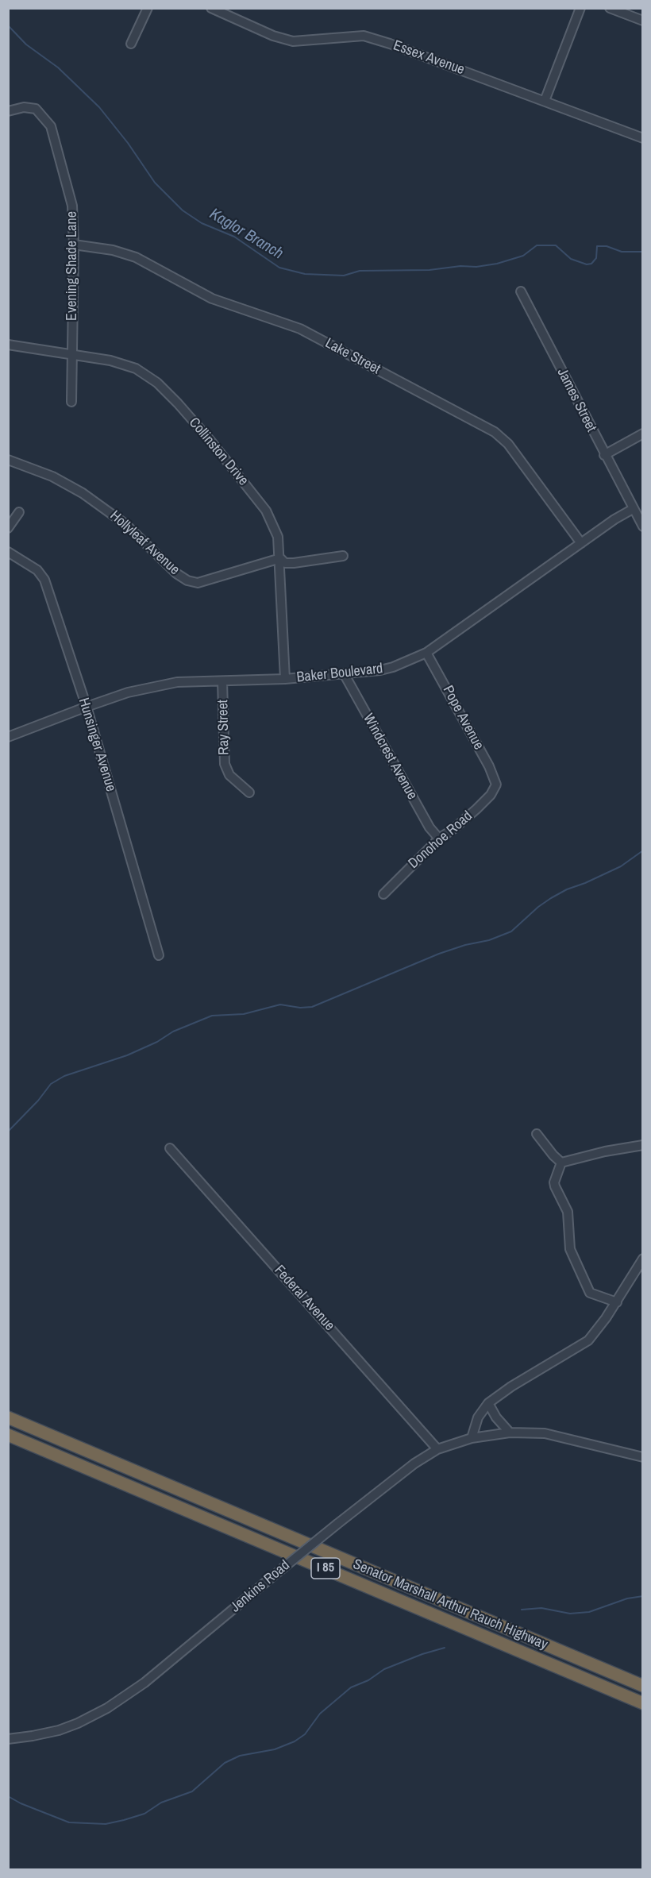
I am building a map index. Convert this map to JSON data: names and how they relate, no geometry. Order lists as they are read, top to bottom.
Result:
{
  "streets": {
    "highway": ["I 85", "Senator Marshall Arthur Rauch Highway"],
    "street": [
      "Essex Avenue",
      "Evening Shade Lane",
      "Lake Street",
      "James Street",
      "Collinston Drive",
      "Hollyleaf Avenue",
      "Baker Boulevard",
      "Pope Avenue",
      "Ray Street",
      "Hunsinger Avenue",
      "Windcrest Avenue",
      "Donohoe Road",
      "Federal Avenue",
      "Jenkins Road"
    ]
  },
  "crossings": [
    ["Evening Shade Lane", "Lake Street"],
    ["Evening Shade Lane", "Collinston Drive"],
    ["Lake Street", "Baker Boulevard"],
    ["James Street", "Baker Boulevard"],
    ["Collinston Drive", "Hollyleaf Avenue"],
    ["Collinston Drive", "Baker Boulevard"],
    ["Baker Boulevard", "Pope Avenue"],
    ["Baker Boulevard", "Ray Street"],
    ["Baker Boulevard", "Hunsinger Avenue"],
    ["Baker Boulevard", "Windcrest Avenue"],
    ["Pope Avenue", "Donohoe Road"],
    ["Windcrest Avenue", "Donohoe Road"],
    ["Federal Avenue", "Jenkins Road"]
  ],
  "water": ["Kaglor Branch"]
}
